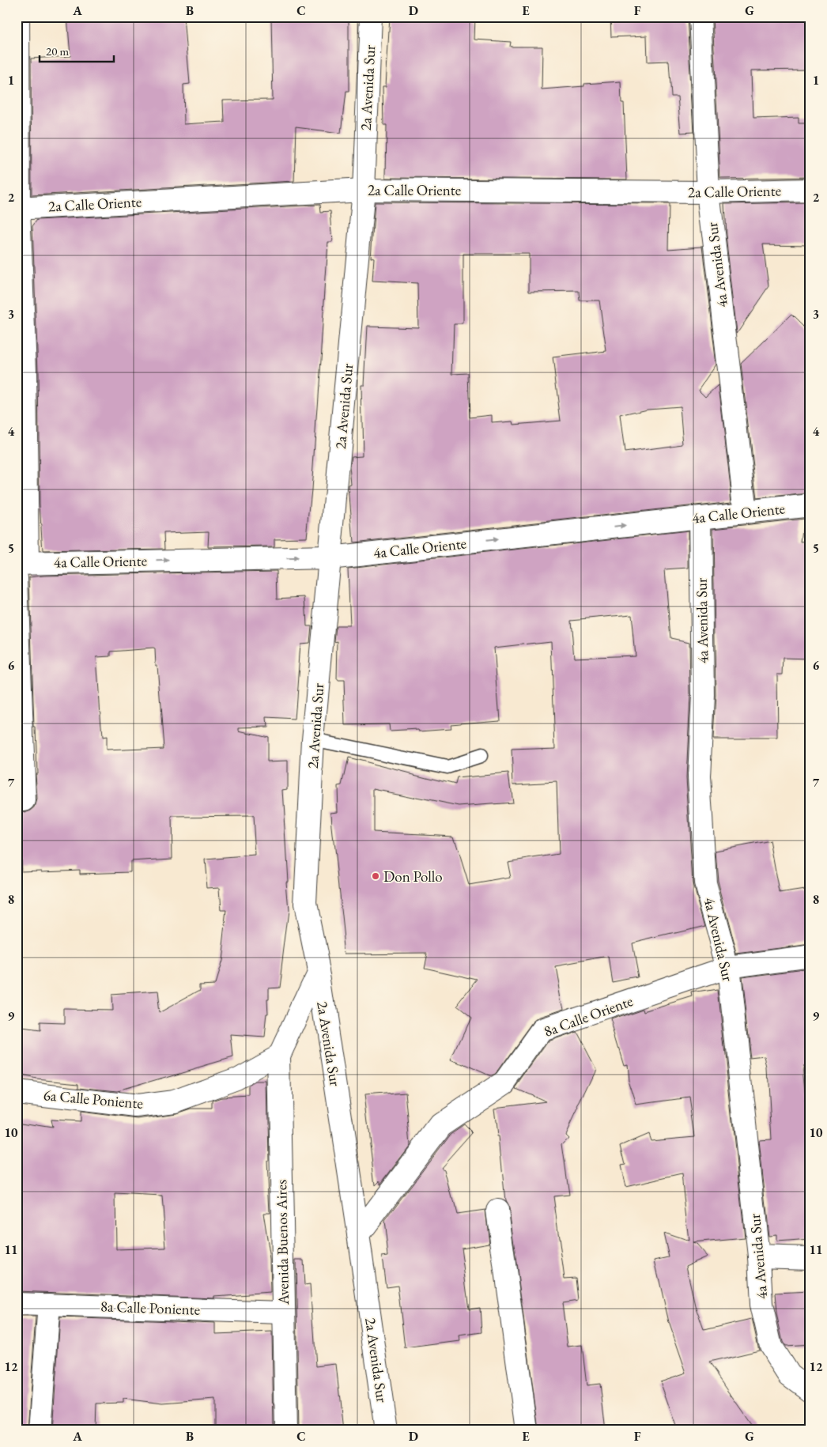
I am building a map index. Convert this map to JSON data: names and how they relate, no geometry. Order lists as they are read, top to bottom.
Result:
{
  "streets": {
    "street": [
      "2a Avenida Sur",
      "2a Calle Oriente",
      "4a Avenida Sur",
      "4a Calle Oriente",
      "8a Calle Oriente",
      "6a Calle Poniente",
      "Avenida Buenos Aires",
      "8a Calle Poniente"
    ]
  },
  "crossings": [
    ["2a Avenida Sur", "2a Calle Oriente"],
    ["2a Avenida Sur", "4a Calle Oriente"],
    ["2a Avenida Sur", "8a Calle Oriente"],
    ["2a Calle Oriente", "4a Avenida Sur"],
    ["4a Avenida Sur", "4a Calle Oriente"],
    ["4a Avenida Sur", "8a Calle Oriente"],
    ["6a Calle Poniente", "Avenida Buenos Aires"],
    ["Avenida Buenos Aires", "8a Calle Poniente"]
  ],
  "one_way": ["4a Calle Oriente"],
  "places": ["Don Pollo"],
  "scale_bar": "20 m",
  "grid": {
    "columns": [
      "A",
      "B",
      "C",
      "D",
      "E",
      "F",
      "G"
    ],
    "rows": [
      "1",
      "2",
      "3",
      "4",
      "5",
      "6",
      "7",
      "8",
      "9",
      "10",
      "11",
      "12"
    ]
  }
}
